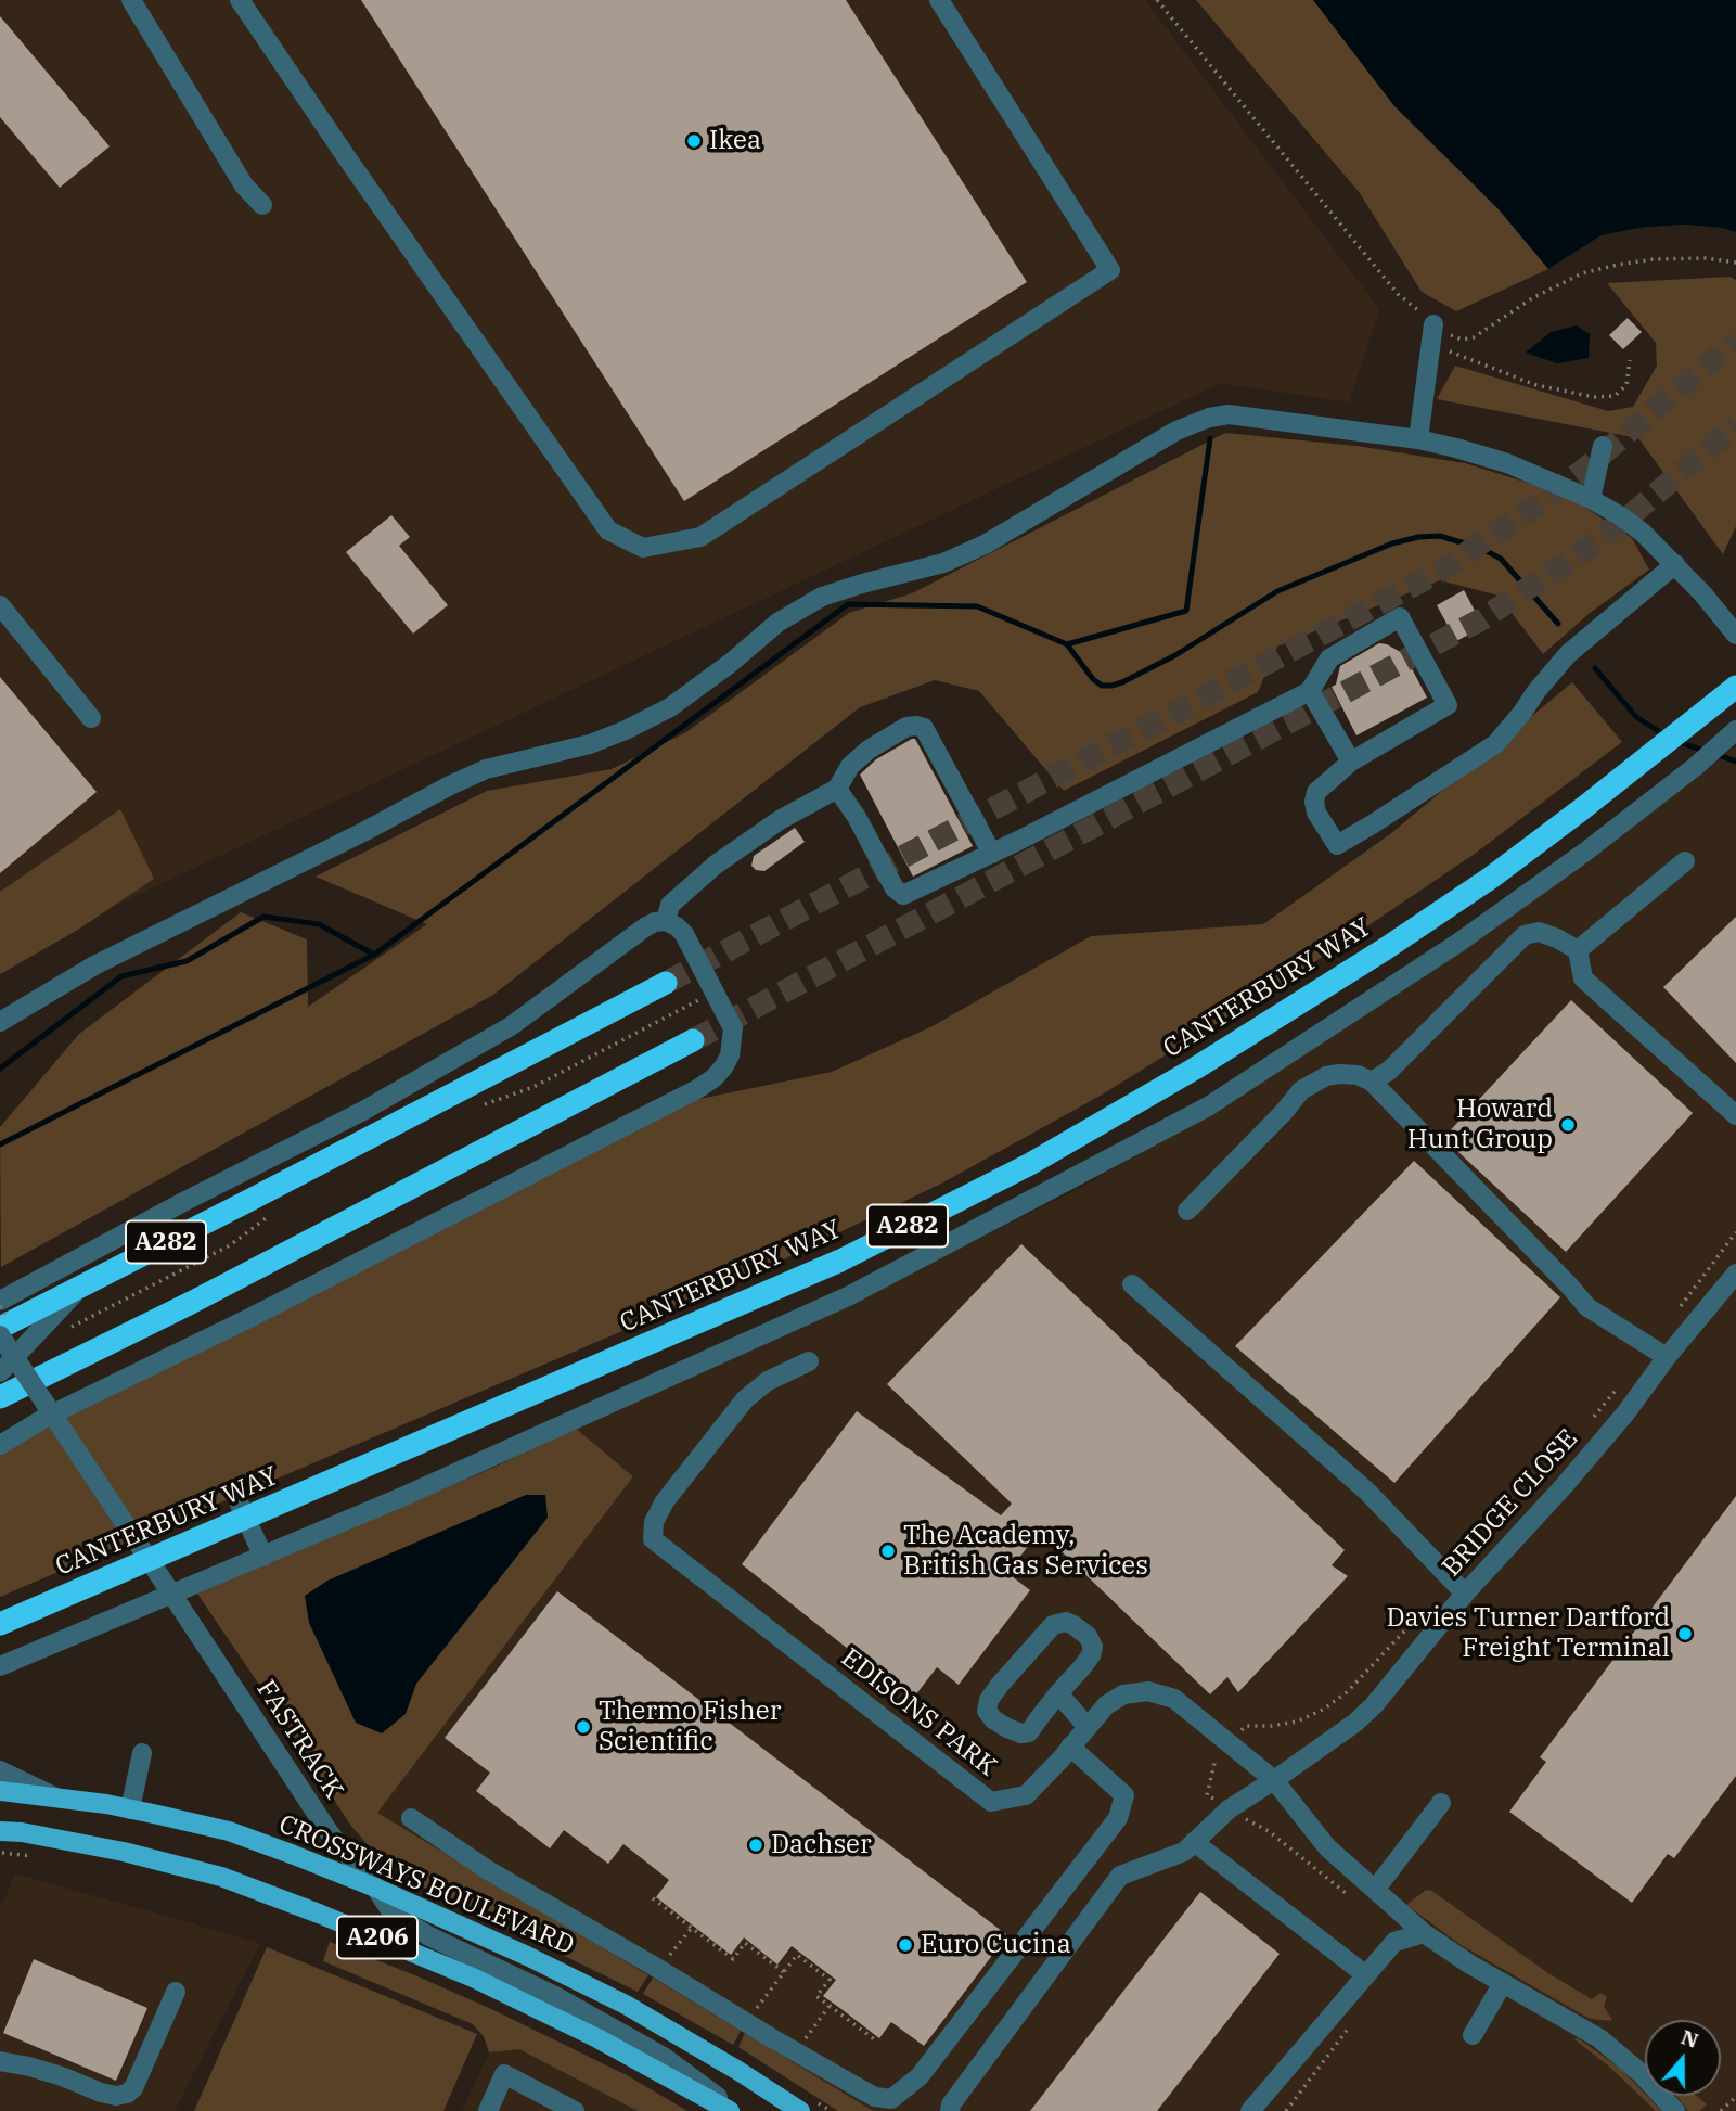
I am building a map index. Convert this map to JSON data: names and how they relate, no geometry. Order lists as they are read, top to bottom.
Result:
{
  "streets": {
    "highway": ["CANTERBURY WAY", "A282"],
    "main road": ["CROSSWAYS BOULEVARD", "A206"],
    "street": ["BRIDGE CLOSE", "EDISONS PARK", "FASTRACK"]
  },
  "crossings": [
    ["BRIDGE CLOSE", "EDISONS PARK"],
    ["FASTRACK", "CROSSWAYS BOULEVARD"],
    ["FASTRACK", "A206"]
  ],
  "places": [
    "Ikea",
    "Howard Hunt Group",
    "The Academy, British Gas Services",
    "Davies Turner Dartford Freight Terminal",
    "Thermo Fisher Scientific",
    "Dachser",
    "Euro Cucina"
  ],
  "north": "top"
}
